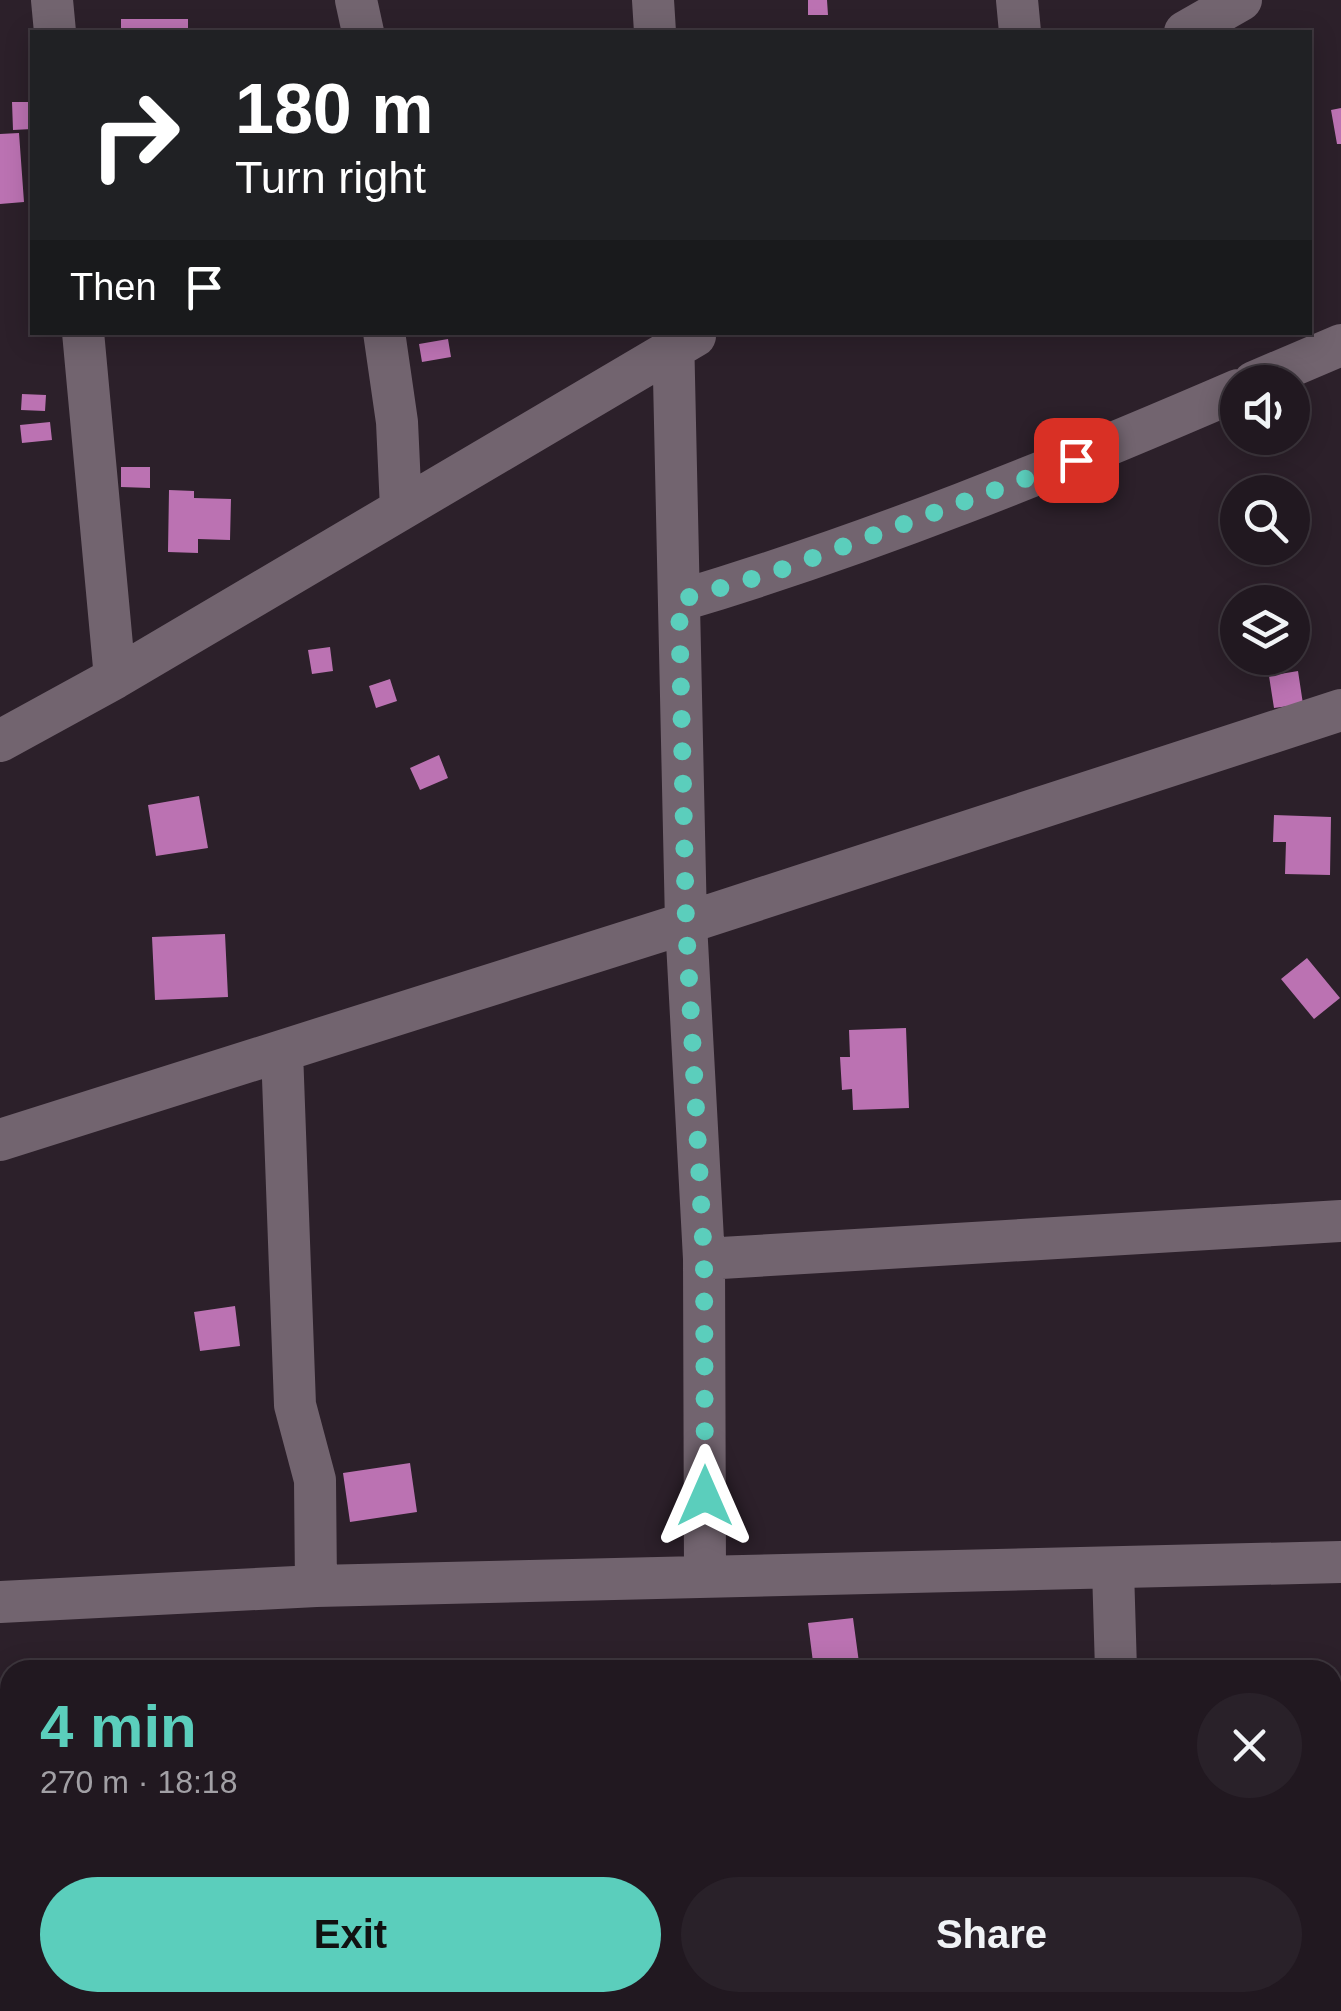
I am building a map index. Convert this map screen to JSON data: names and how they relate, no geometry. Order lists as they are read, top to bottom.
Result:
{
  "page": {
    "turn": ["180 m", "Turn right"],
    "then": "Then",
    "heading": ["4 min", "270 m · 18:18"],
    "buttons": ["Exit", "Share"]
  }
}
